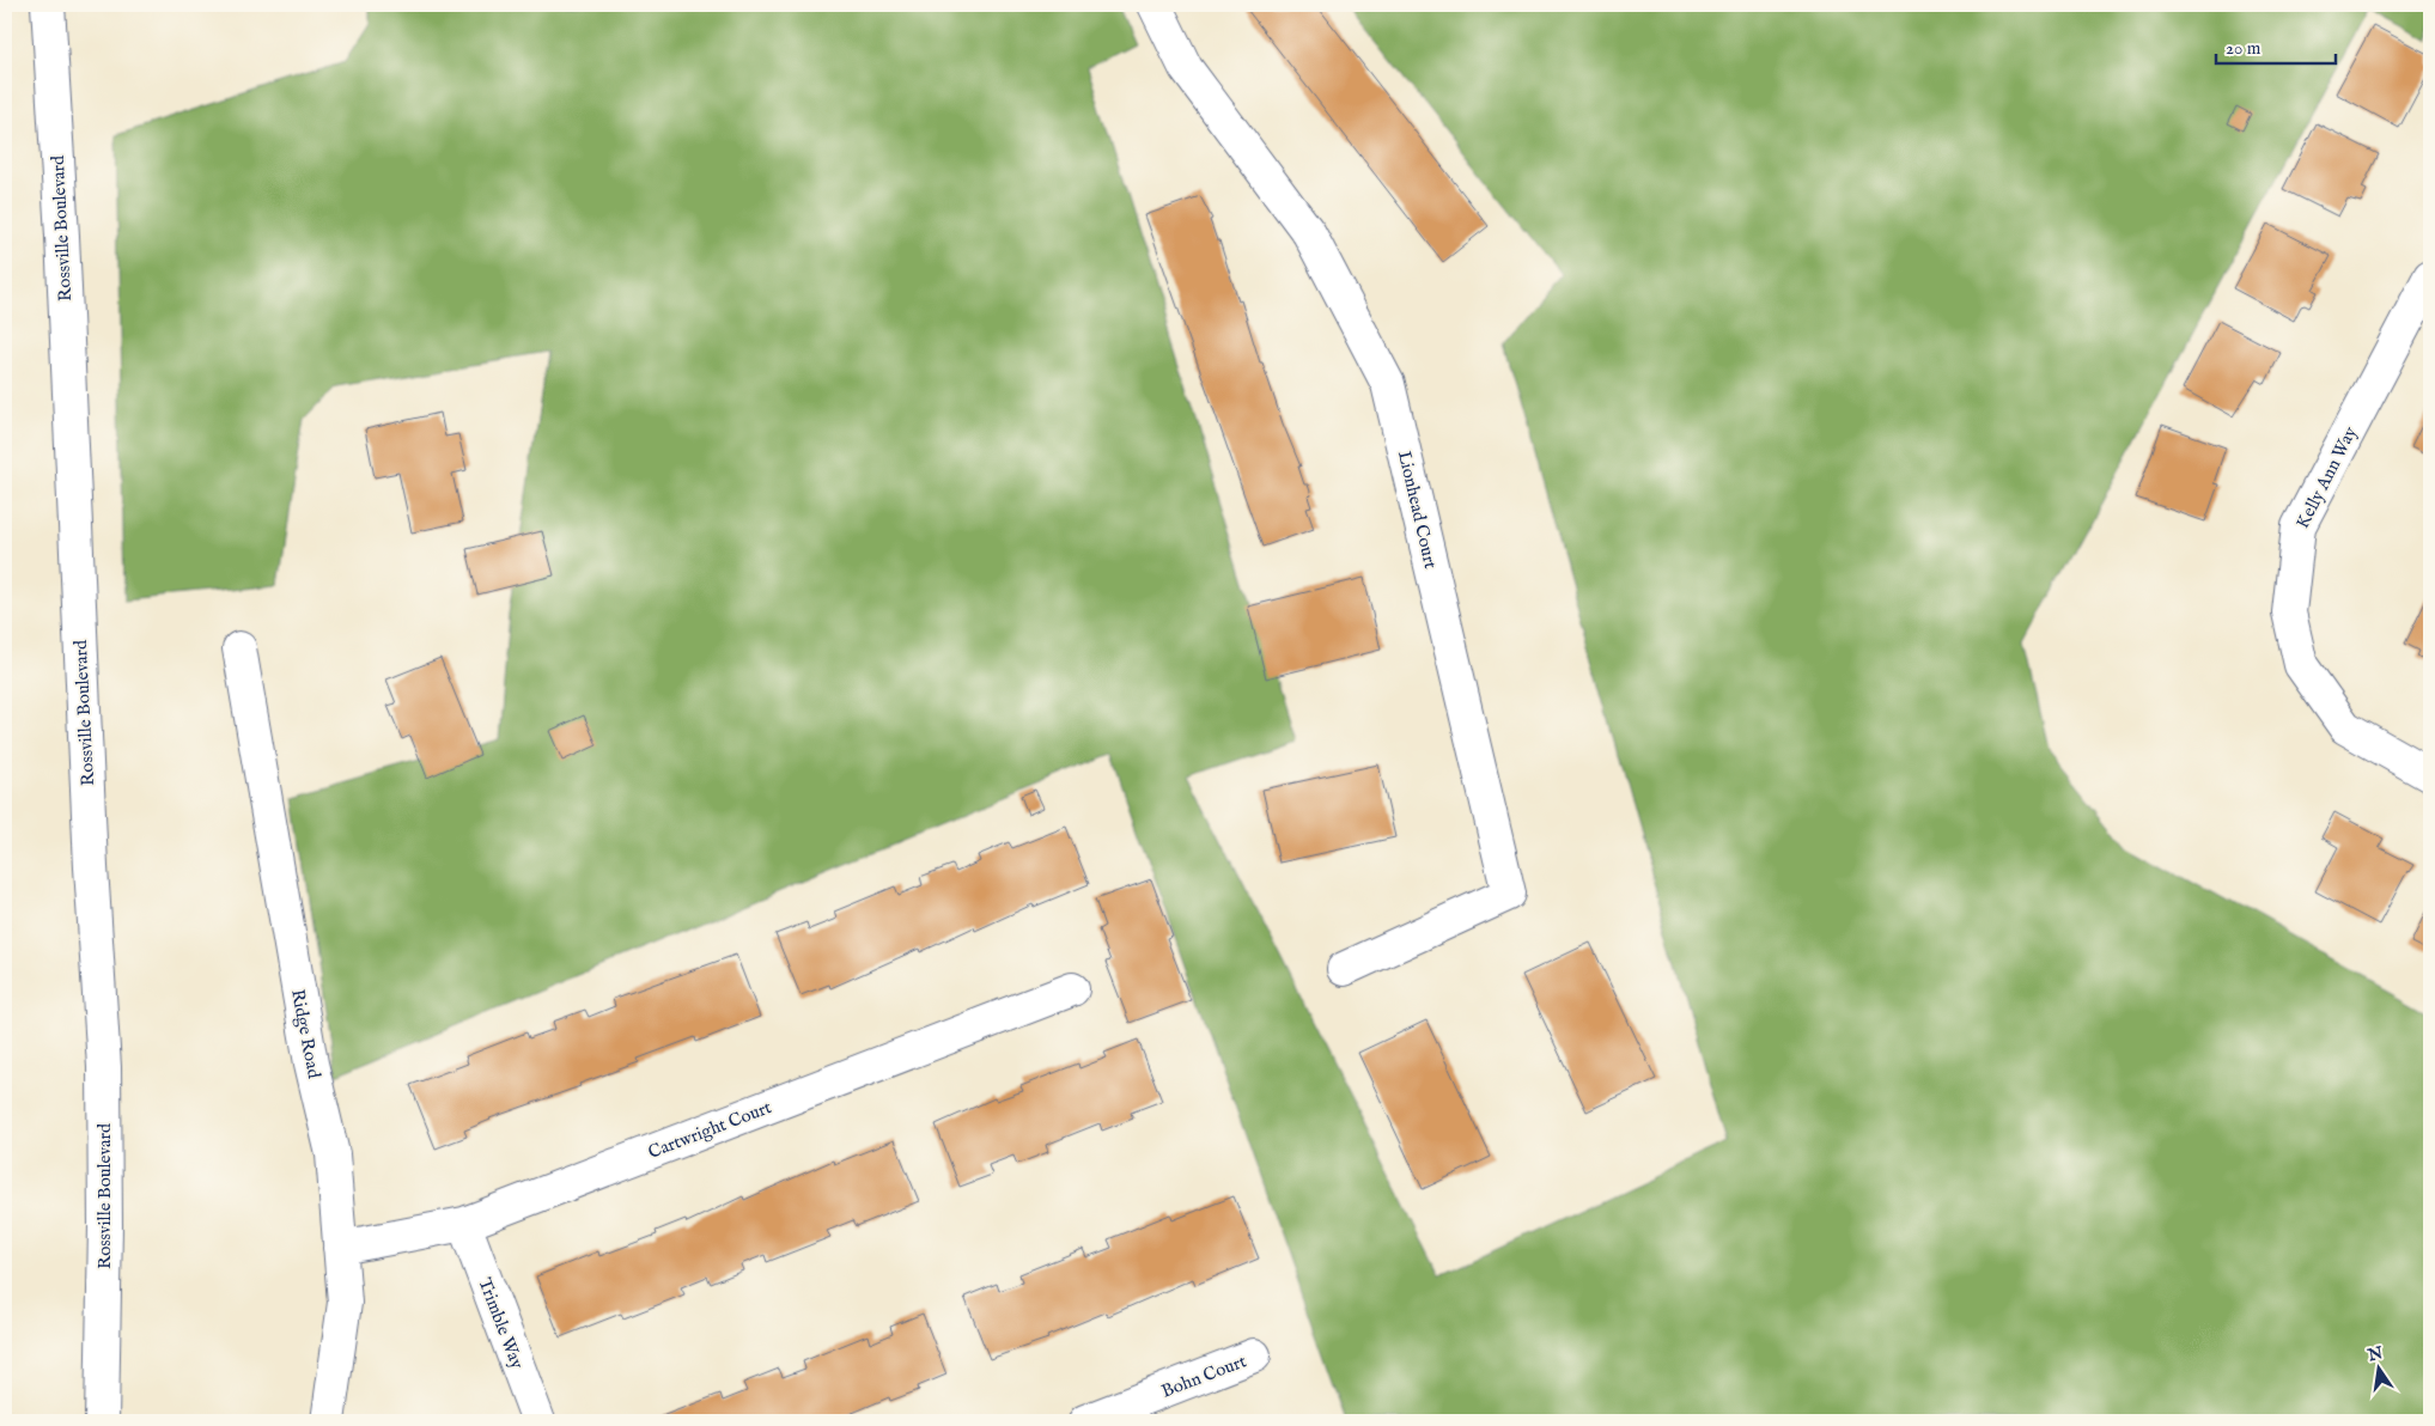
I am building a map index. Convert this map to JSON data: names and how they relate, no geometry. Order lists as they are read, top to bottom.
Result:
{
  "streets": {
    "street": [
      "Rossville Boulevard",
      "Kelly Ann Way",
      "Lionhead Court",
      "Ridge Road",
      "Cartwright Court",
      "Trimble Way",
      "Bohn Court"
    ]
  },
  "crossings": [
    ["Ridge Road", "Cartwright Court"],
    ["Cartwright Court", "Trimble Way"]
  ],
  "scale_bar": "20 m",
  "north": "top"
}
